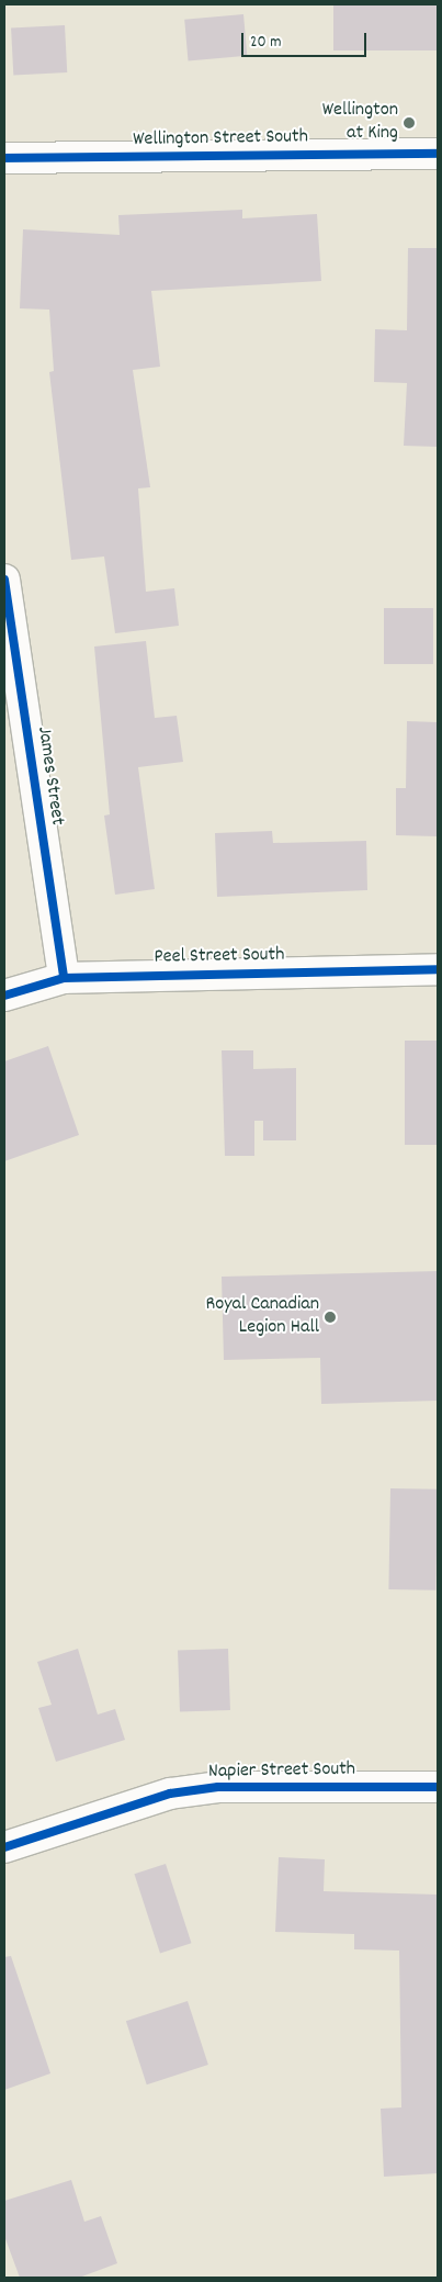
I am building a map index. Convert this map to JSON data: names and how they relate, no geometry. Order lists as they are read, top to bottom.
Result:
{
  "streets": {
    "street": [
      "Wellington Street South",
      "James Street",
      "Peel Street South",
      "Napier Street South"
    ]
  },
  "crossings": [
    ["James Street", "Peel Street South"]
  ],
  "places": ["Wellington at King", "Royal Canadian Legion Hall"],
  "scale_bar": "20 m"
}
